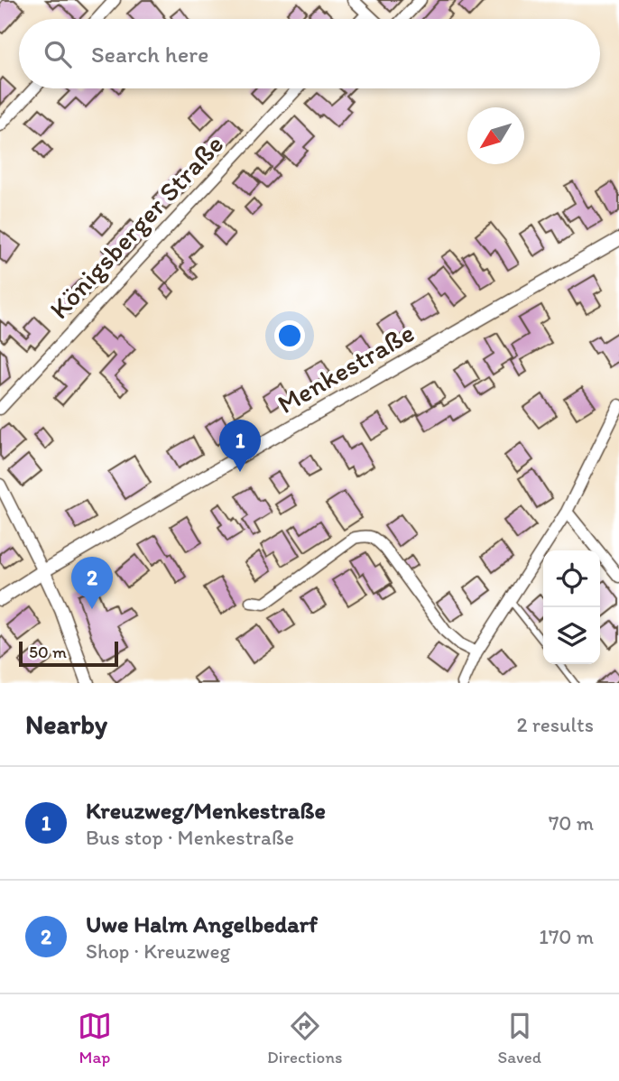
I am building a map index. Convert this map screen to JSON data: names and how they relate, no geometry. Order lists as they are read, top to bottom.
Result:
{
  "streets": {
    "street": ["Königsberger Straße", "Menkestraße"]
  },
  "scale_bar": "50 m",
  "north": "bottom left",
  "page": {
    "search": "Search here",
    "pins": ["1", "2"],
    "scale": "50 m",
    "heading": ["Nearby", "2 results"],
    "list": [
      {
        "mark": "1",
        "name": "Kreuzweg/Menkestraße",
        "note": "Bus stop · Menkestraße",
        "value": "70 m"
      },
      {
        "mark": "2",
        "name": "Uwe Halm Angelbedarf",
        "note": "Shop · Kreuzweg",
        "value": "170 m"
      }
    ],
    "nav": ["Map", "Directions", "Saved"]
  }
}
